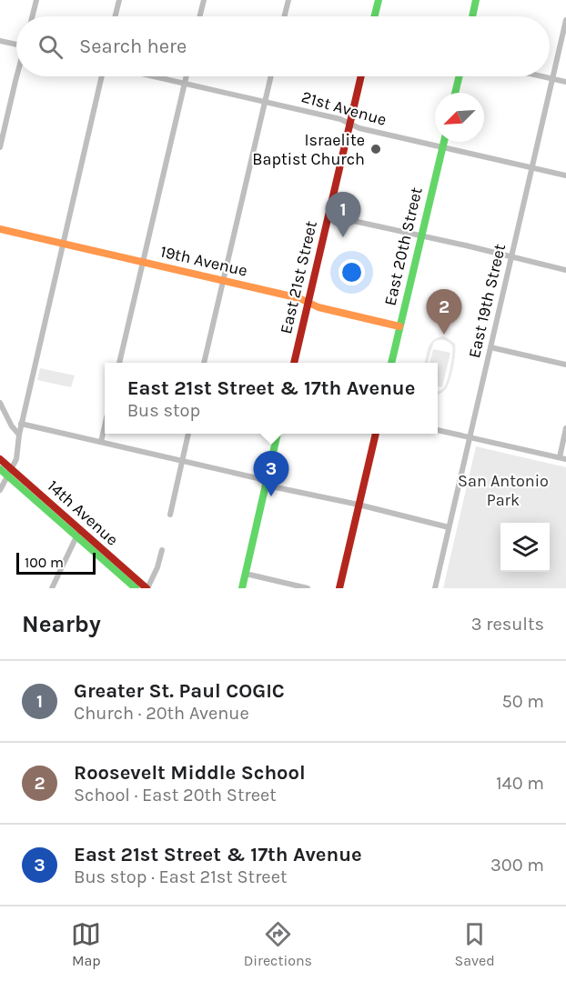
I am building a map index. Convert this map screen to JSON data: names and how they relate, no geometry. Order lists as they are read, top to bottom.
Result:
{
  "streets": {
    "street": [
      "21st Avenue",
      "East 20th Street",
      "19th Avenue",
      "East 21st Street",
      "East 19th Street",
      "14th Avenue"
    ]
  },
  "crossings": [
    ["21st Avenue", "East 20th Street"],
    ["21st Avenue", "East 21st Street"],
    ["21st Avenue", "East 19th Street"],
    ["East 20th Street", "19th Avenue"],
    ["19th Avenue", "East 21st Street"]
  ],
  "parks": ["San Antonio Park"],
  "places": ["Israelite Baptist Church"],
  "scale_bar": "100 m",
  "north": "bottom left",
  "page": {
    "search": "Search here",
    "pins": ["1", "2", "3"],
    "popup": ["East 21st Street & 17th Avenue", "Bus stop"],
    "scale": "100 m",
    "heading": ["Nearby", "3 results"],
    "list": [
      {
        "mark": "1",
        "name": "Greater St. Paul COGIC",
        "note": "Church · 20th Avenue",
        "value": "50 m"
      },
      {
        "mark": "2",
        "name": "Roosevelt Middle School",
        "note": "School · East 20th Street",
        "value": "140 m"
      },
      {
        "mark": "3",
        "name": "East 21st Street & 17th Avenue",
        "note": "Bus stop · East 21st Street",
        "value": "300 m"
      }
    ],
    "nav": ["Map", "Directions", "Saved"]
  }
}
